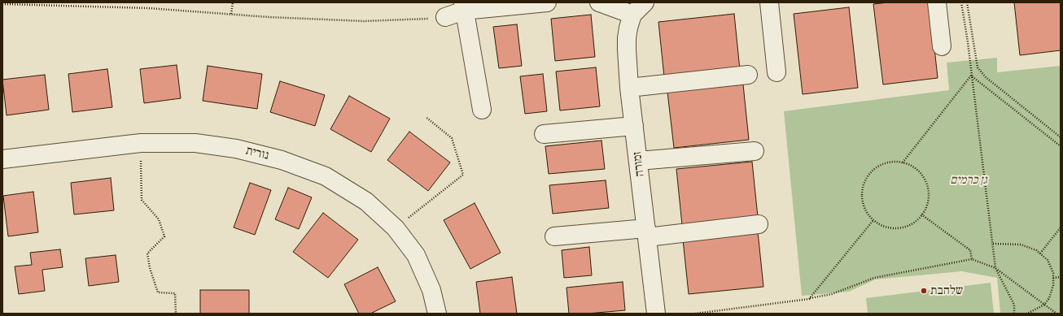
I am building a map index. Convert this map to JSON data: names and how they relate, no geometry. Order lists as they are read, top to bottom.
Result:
{
  "streets": {
    "street": ["נורית", "זמורה"]
  },
  "parks": ["גן כרמים"],
  "places": ["שלהבת"]
}
